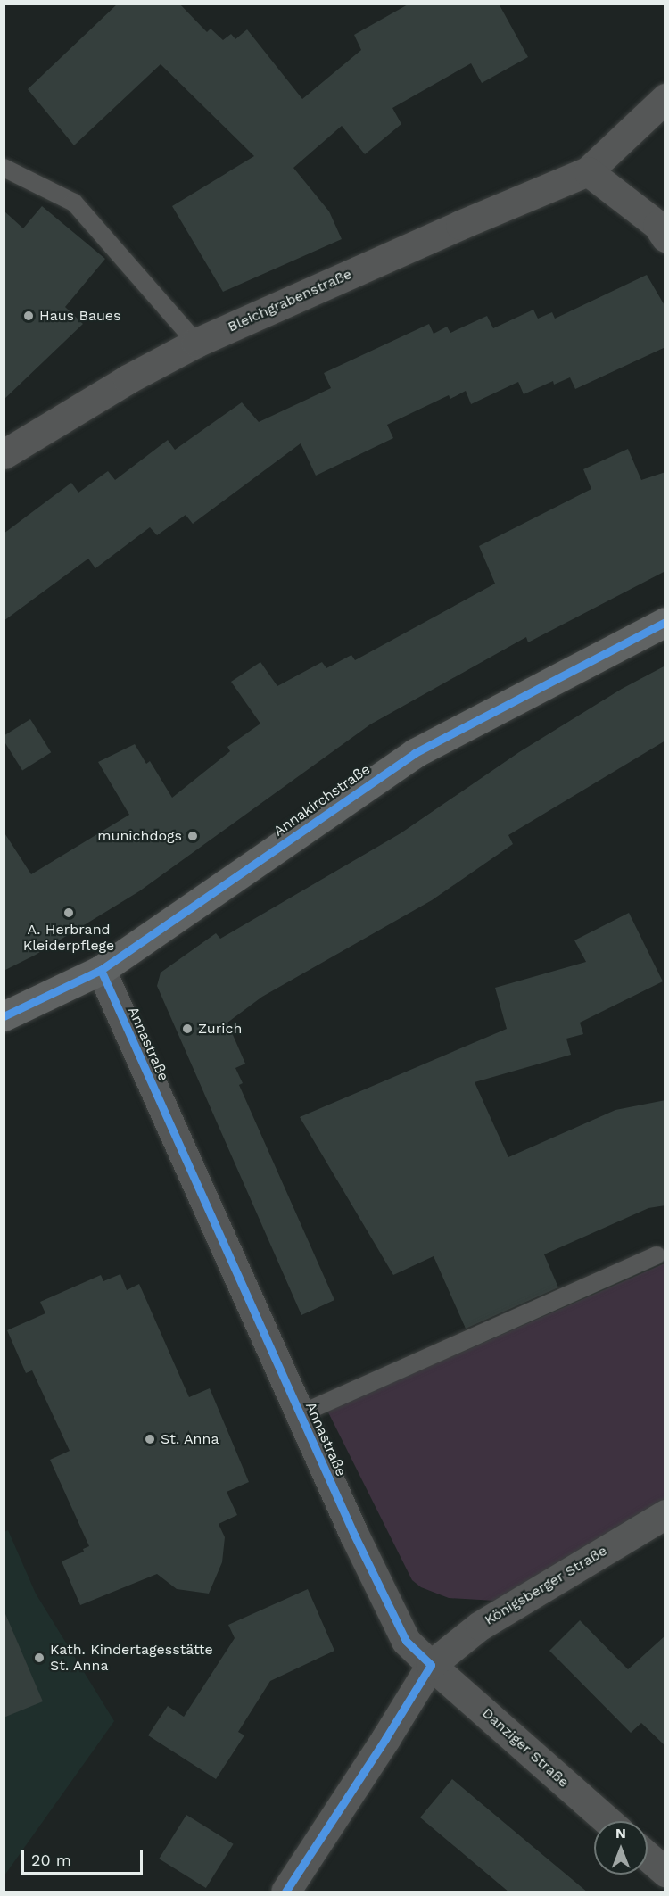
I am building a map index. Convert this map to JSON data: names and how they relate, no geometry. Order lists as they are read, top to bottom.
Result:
{
  "streets": {
    "street": [
      "Bleichgrabenstraße",
      "Annakirchstraße",
      "Annastraße",
      "Königsberger Straße",
      "Danziger Straße"
    ]
  },
  "crossings": [
    ["Annakirchstraße", "Annastraße"],
    ["Annastraße", "Königsberger Straße"],
    ["Annastraße", "Danziger Straße"],
    ["Königsberger Straße", "Danziger Straße"]
  ],
  "places": [
    "Haus Baues",
    "munichdogs",
    "A. Herbrand Kleiderpflege",
    "Zurich",
    "St. Anna",
    "Kath. Kindertagesstätte St. Anna"
  ],
  "scale_bar": "20 m",
  "north": "top"
}
